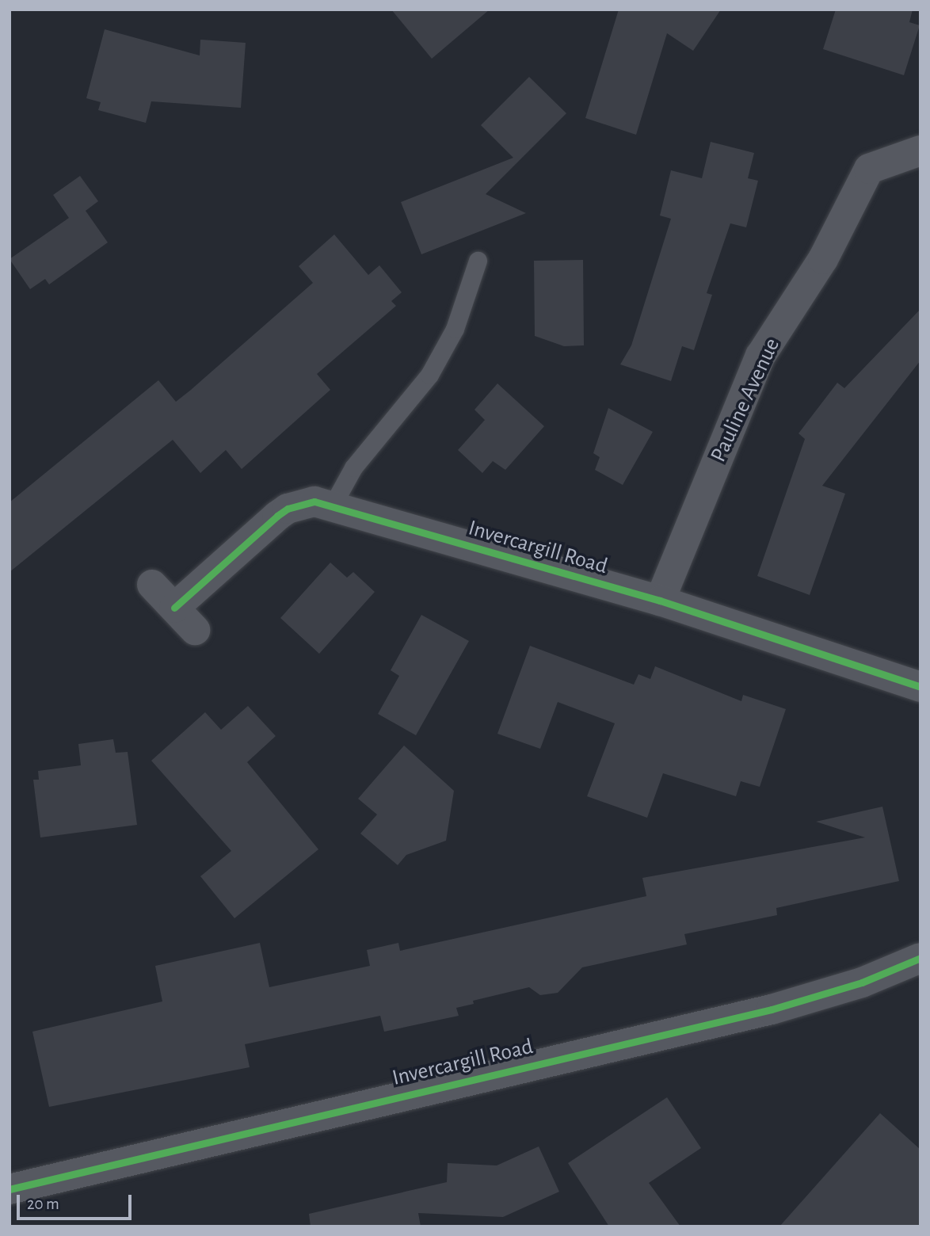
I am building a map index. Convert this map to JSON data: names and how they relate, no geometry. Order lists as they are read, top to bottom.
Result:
{
  "streets": {
    "street": ["Pauline Avenue", "Invercargill Road"]
  },
  "crossings": [
    ["Pauline Avenue", "Invercargill Road"]
  ],
  "scale_bar": "20 m"
}
